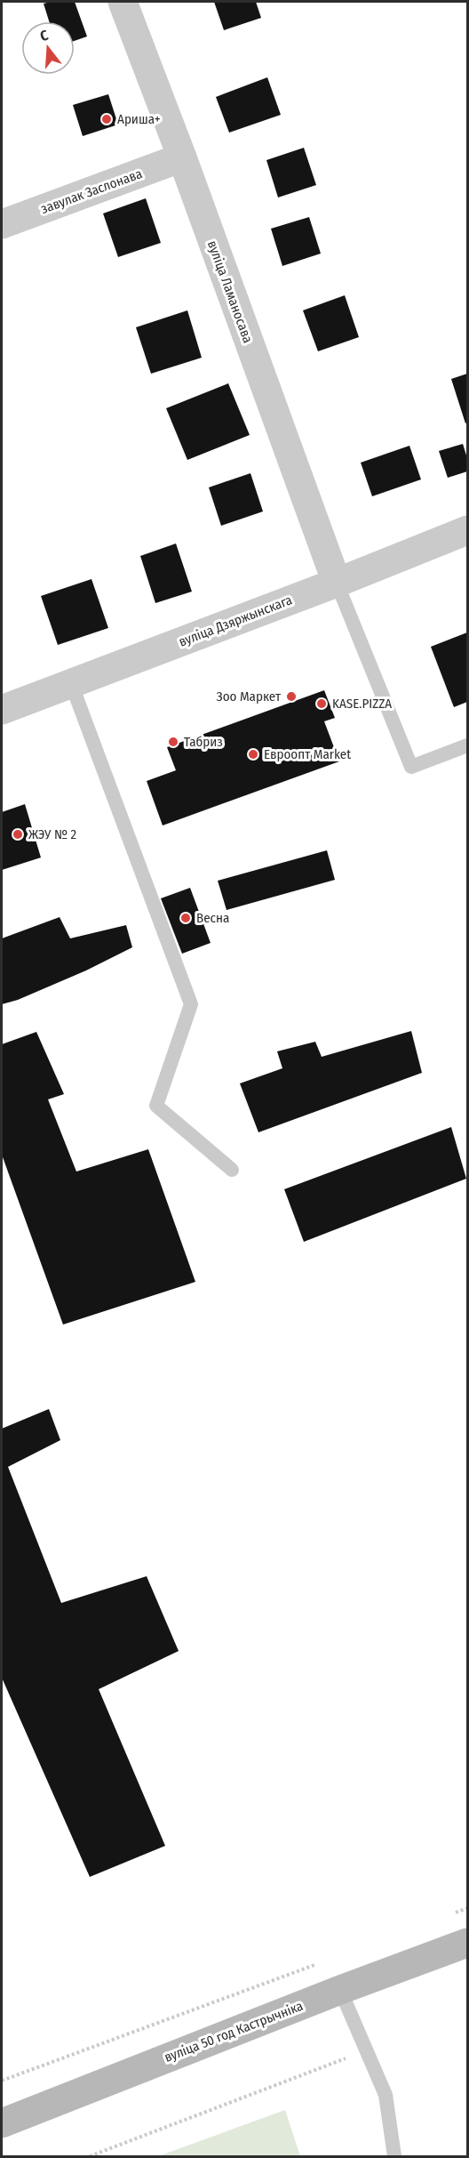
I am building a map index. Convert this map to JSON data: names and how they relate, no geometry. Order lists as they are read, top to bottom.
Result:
{
  "streets": {
    "main road": ["вуліца 50 год Кастрычніка"],
    "street": ["завулак Заслонава", "вуліца Ламаносава", "вуліца Дзяржынскага"]
  },
  "crossings": [
    ["завулак Заслонава", "вуліца Ламаносава"],
    ["вуліца Ламаносава", "вуліца Дзяржынскага"]
  ],
  "places": [
    "Ариша+",
    "Зоо Маркет",
    "KASE.PIZZA",
    "Табриз",
    "Евроопт Market",
    "ЖЭУ № 2",
    "Весна"
  ],
  "north": "top"
}
